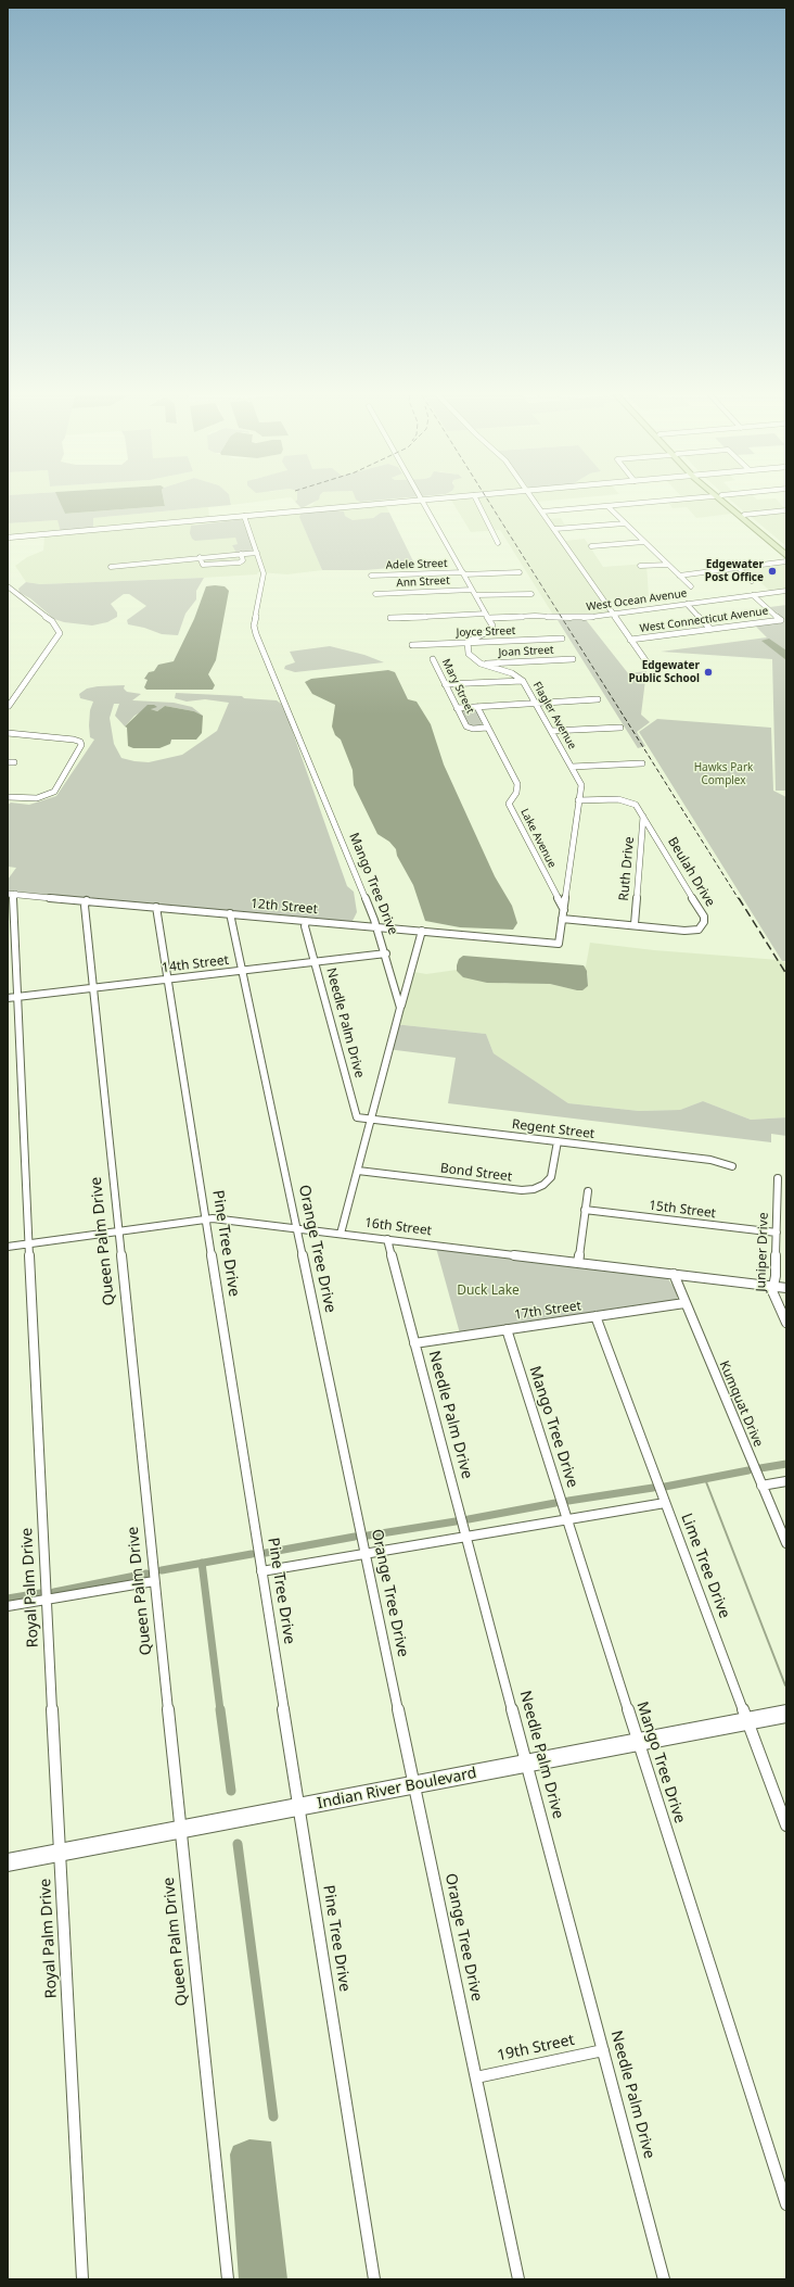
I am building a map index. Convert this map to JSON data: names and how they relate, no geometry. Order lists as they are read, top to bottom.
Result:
{
  "streets": {
    "main road": ["Indian River Boulevard"],
    "street": [
      "Adele Street",
      "Ann Street",
      "West Ocean Avenue",
      "West Connecticut Avenue",
      "Joyce Street",
      "Joan Street",
      "Mary Street",
      "Flagler Avenue",
      "Lake Avenue",
      "Ruth Drive",
      "Beulah Drive",
      "Mango Tree Drive",
      "12th Street",
      "14th Street",
      "Needle Palm Drive",
      "Regent Street",
      "Bond Street",
      "15th Street",
      "16th Street",
      "Queen Palm Drive",
      "Pine Tree Drive",
      "Orange Tree Drive",
      "Juniper Drive",
      "17th Street",
      "Kumquat Drive",
      "Lime Tree Drive",
      "Royal Palm Drive",
      "19th Street"
    ]
  },
  "crossings": [
    ["West Ocean Avenue", "West Connecticut Avenue"],
    ["Joan Street", "Flagler Avenue"],
    ["Mary Street", "Lake Avenue"],
    ["Flagler Avenue", "Lake Avenue"],
    ["Flagler Avenue", "Beulah Drive"],
    ["Flagler Avenue", "12th Street"],
    ["Ruth Drive", "Beulah Drive"],
    ["Mango Tree Drive", "12th Street"],
    ["Mango Tree Drive", "14th Street"],
    ["Mango Tree Drive", "17th Street"],
    ["Mango Tree Drive", "Indian River Boulevard"],
    ["12th Street", "Needle Palm Drive"],
    ["12th Street", "Queen Palm Drive"],
    ["12th Street", "Pine Tree Drive"],
    ["12th Street", "Orange Tree Drive"],
    ["12th Street", "Royal Palm Drive"],
    ["14th Street", "Needle Palm Drive"],
    ["14th Street", "Queen Palm Drive"],
    ["14th Street", "Pine Tree Drive"],
    ["14th Street", "Orange Tree Drive"],
    ["14th Street", "Royal Palm Drive"],
    ["Needle Palm Drive", "Regent Street"],
    ["Needle Palm Drive", "16th Street"],
    ["Needle Palm Drive", "17th Street"],
    ["Needle Palm Drive", "Indian River Boulevard"],
    ["Needle Palm Drive", "19th Street"],
    ["Regent Street", "Bond Street"],
    ["15th Street", "Juniper Drive"],
    ["16th Street", "Queen Palm Drive"],
    ["16th Street", "Pine Tree Drive"],
    ["16th Street", "Orange Tree Drive"],
    ["16th Street", "Juniper Drive"],
    ["16th Street", "Kumquat Drive"],
    ["16th Street", "Royal Palm Drive"],
    ["Queen Palm Drive", "Indian River Boulevard"],
    ["Pine Tree Drive", "Indian River Boulevard"],
    ["Orange Tree Drive", "Indian River Boulevard"],
    ["Orange Tree Drive", "19th Street"],
    ["17th Street", "Kumquat Drive"],
    ["17th Street", "Lime Tree Drive"],
    ["Lime Tree Drive", "Indian River Boulevard"],
    ["Royal Palm Drive", "Indian River Boulevard"]
  ],
  "parks": ["Hawks Park Complex", "Duck Lake"],
  "places": ["Edgewater Post Office", "Edgewater Public School"]
}
